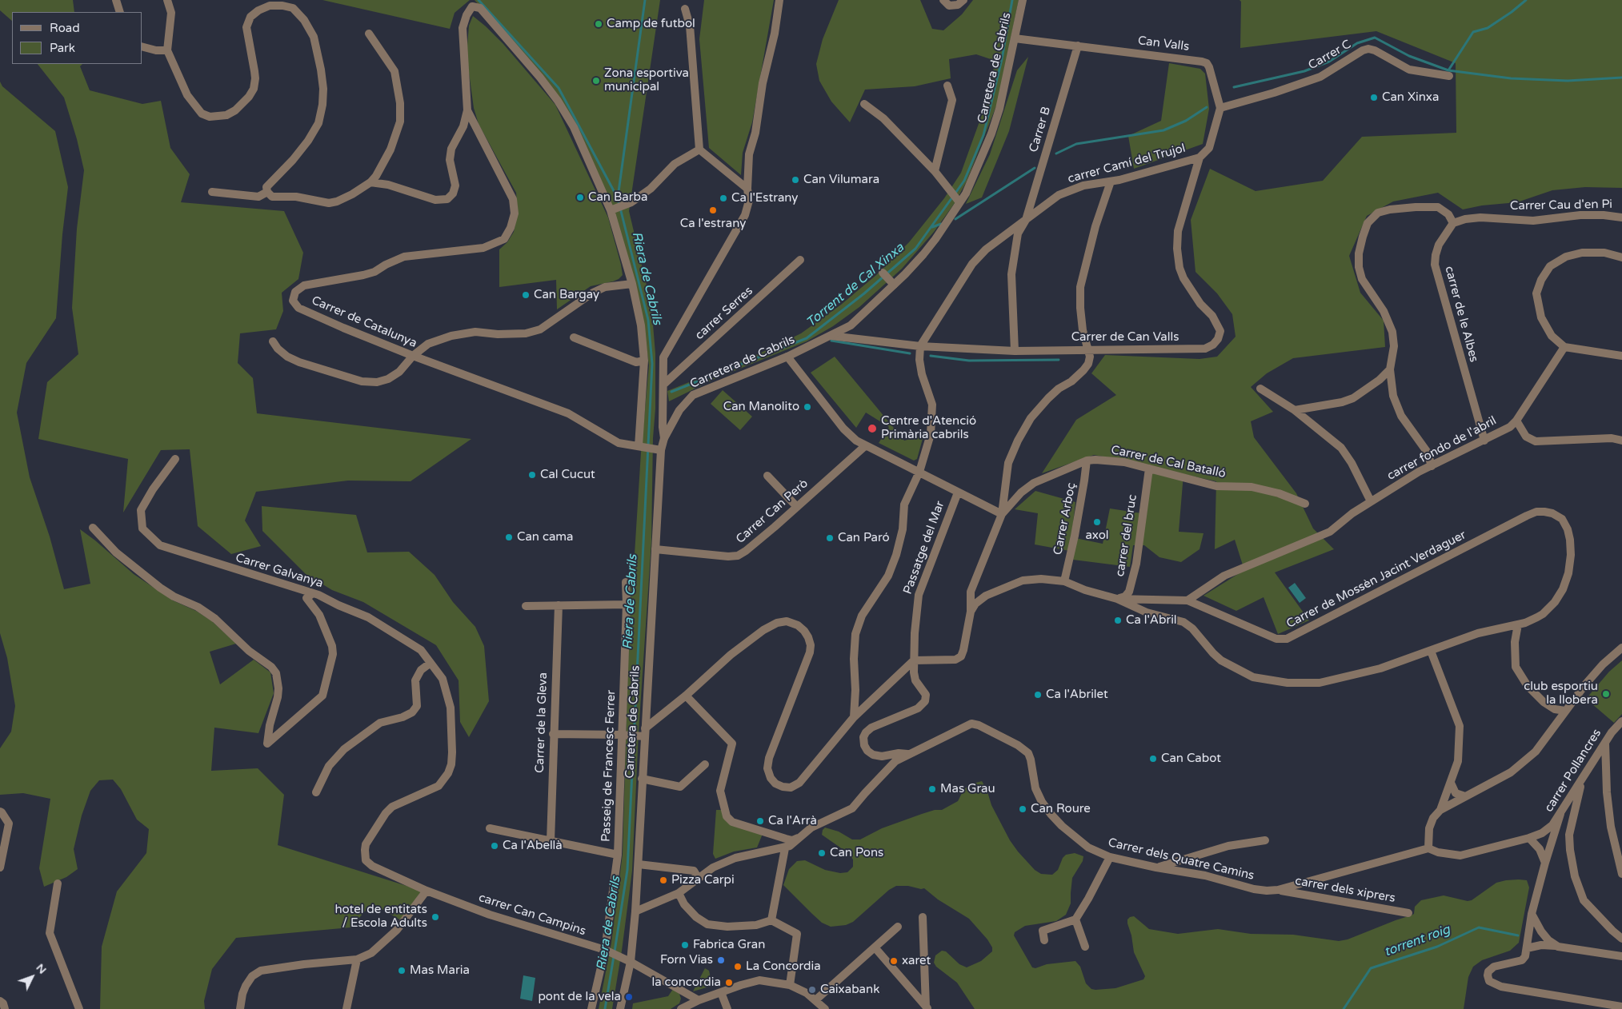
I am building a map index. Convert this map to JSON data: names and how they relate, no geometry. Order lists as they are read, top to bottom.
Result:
{
  "streets": {
    "street": [
      "Can Valls",
      "Carrer C",
      "Carretera de Cabrils",
      "Carrer B",
      "carrer Camí del Trujol",
      "Carrer Cau d'en Pi",
      "carrer Serres",
      "carrer de le Albes",
      "Carrer de Catalunya",
      "Carrer de Can Valls",
      "carrer fondo de l'abril",
      "Carrer de Cal Batalló",
      "Carrer Can Però",
      "Carrer Arboç",
      "carrer del bruc",
      "Passatge del Mar",
      "Carrer Galvanya",
      "Carrer de Mossèn Jacint Verdaguer",
      "Carrer de la Gleva",
      "Passeig de Francesc Ferrer",
      "carrer Pollancres",
      "Carrer dels Quatre Camins",
      "carrer dels xiprers",
      "carrer Can Campins"
    ]
  },
  "crossings": [
    ["Can Valls", "Carrer C"],
    ["Can Valls", "Carretera de Cabrils"],
    ["Can Valls", "Carrer B"],
    ["Carretera de Cabrils", "Carrer de Catalunya"],
    ["Carretera de Cabrils", "Carrer de Can Valls"],
    ["Carretera de Cabrils", "Carrer Can Però"],
    ["Carretera de Cabrils", "Carrer dels Quatre Camins"],
    ["Carretera de Cabrils", "carrer Can Campins"],
    ["Carrer B", "carrer Camí del Trujol"],
    ["Carrer B", "Carrer de Can Valls"],
    ["carrer Camí del Trujol", "Carrer de Can Valls"],
    ["Carrer Cau d'en Pi", "carrer de le Albes"],
    ["carrer de le Albes", "carrer fondo de l'abril"],
    ["carrer fondo de l'abril", "Carrer de Mossèn Jacint Verdaguer"],
    ["Carrer de Cal Batalló", "Carrer Arboç"],
    ["Carrer de Cal Batalló", "carrer del bruc"],
    ["Carrer Arboç", "Carrer de Mossèn Jacint Verdaguer"],
    ["carrer del bruc", "Carrer de Mossèn Jacint Verdaguer"],
    ["Passatge del Mar", "Carrer dels Quatre Camins"],
    ["Carrer Galvanya", "carrer Can Campins"],
    ["Passeig de Francesc Ferrer", "carrer Can Campins"],
    ["carrer Pollancres", "Carrer dels Quatre Camins"],
    ["Carrer dels Quatre Camins", "carrer dels xiprers"]
  ],
  "water": ["Riera de Cabrils", "Torrent de Cal Xinxa", "torrent roig"],
  "places": [
    "Camp de futbol",
    "Zona esportiva municipal",
    "Can Xinxa",
    "Can Vilumara",
    "Can Barba",
    "Ca l'Estrany",
    "Ca l'estrany",
    "Can Bargay",
    "Can Manolito",
    "Centre d'Atenció Primària cabrils",
    "Cal Cucut",
    "axol",
    "Can cama",
    "Can Paró",
    "Ca l'Abril",
    "club esportiu la llobera",
    "Ca l'Abrilet",
    "Can Cabot",
    "Mas Grau",
    "Can Roure",
    "Ca l'Arrà",
    "Ca l'Abellà",
    "Can Pons",
    "Pizza Carpi",
    "hotel de entitats / Escola Adults",
    "Fabrica Gran",
    "Forn Vias",
    "xaret",
    "La Concordia",
    "Mas Maria",
    "la concordia",
    "Caixabank",
    "pont de la vela"
  ],
  "legend": ["Road", "Park"],
  "north": "top right"
}
